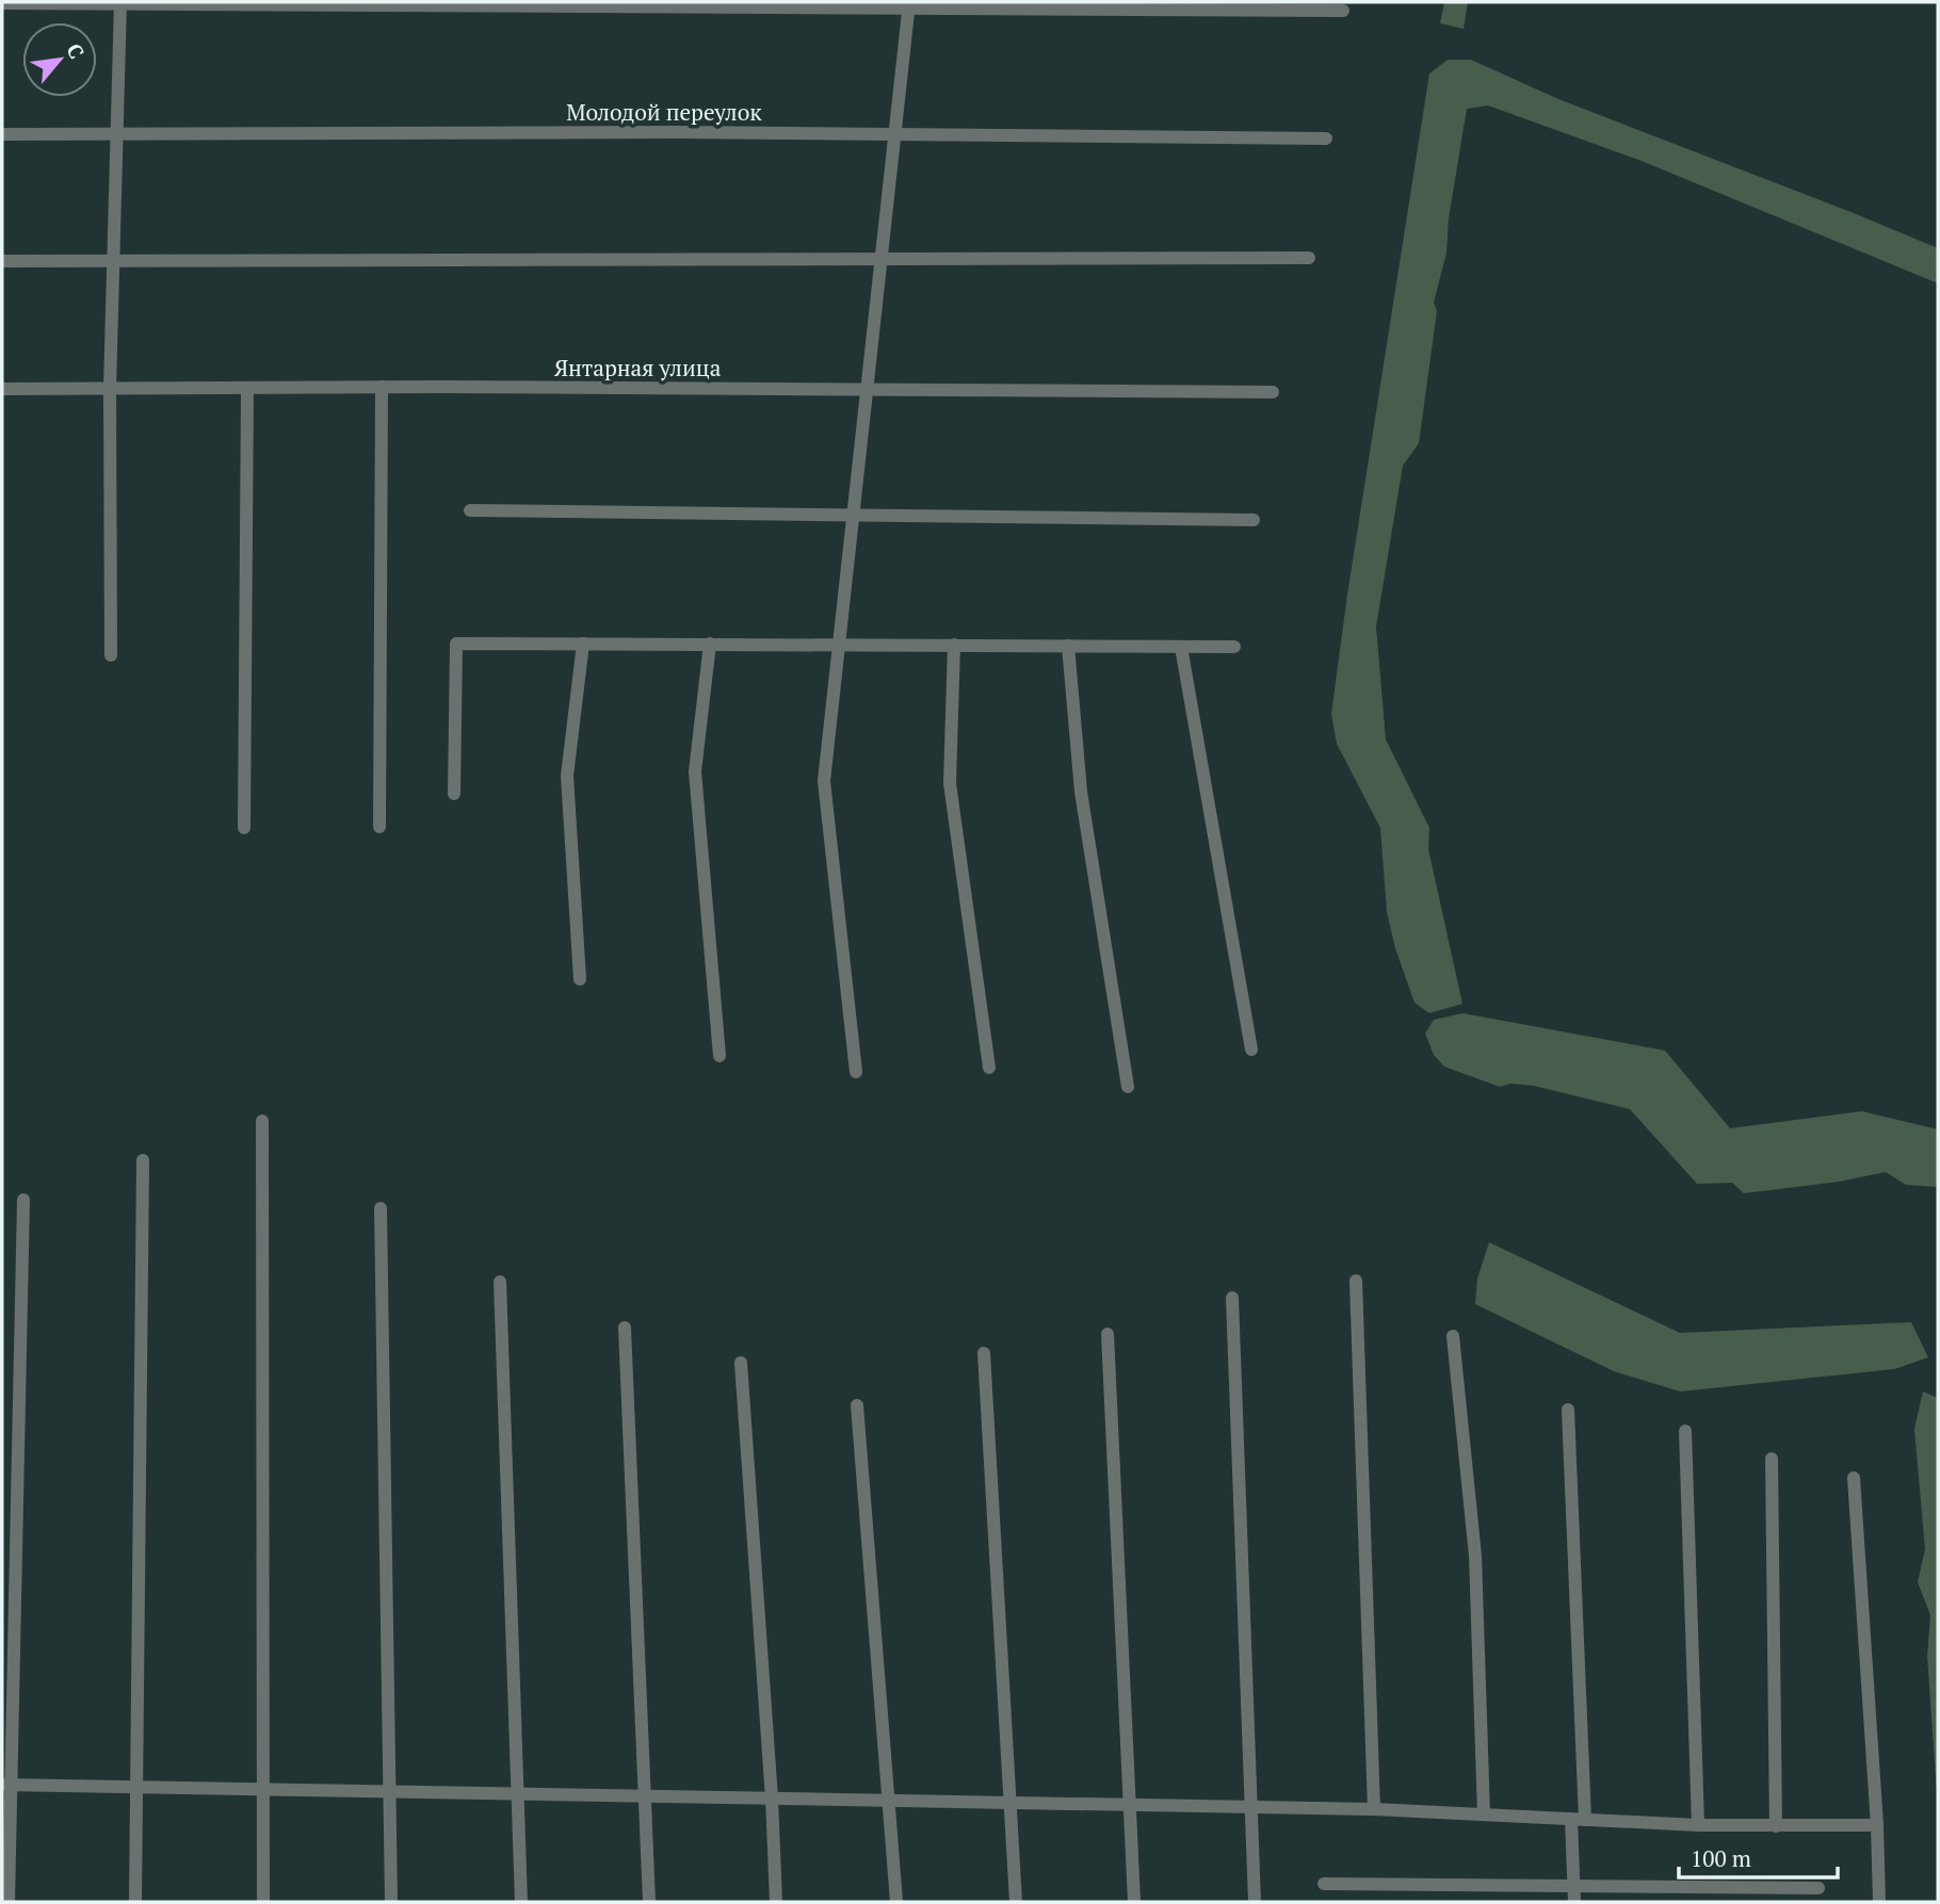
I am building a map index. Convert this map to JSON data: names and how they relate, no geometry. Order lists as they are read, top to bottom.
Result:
{
  "streets": {
    "street": ["Молодой переулок", "Янтарная улица"]
  },
  "scale_bar": "100 m",
  "north": "top right"
}
